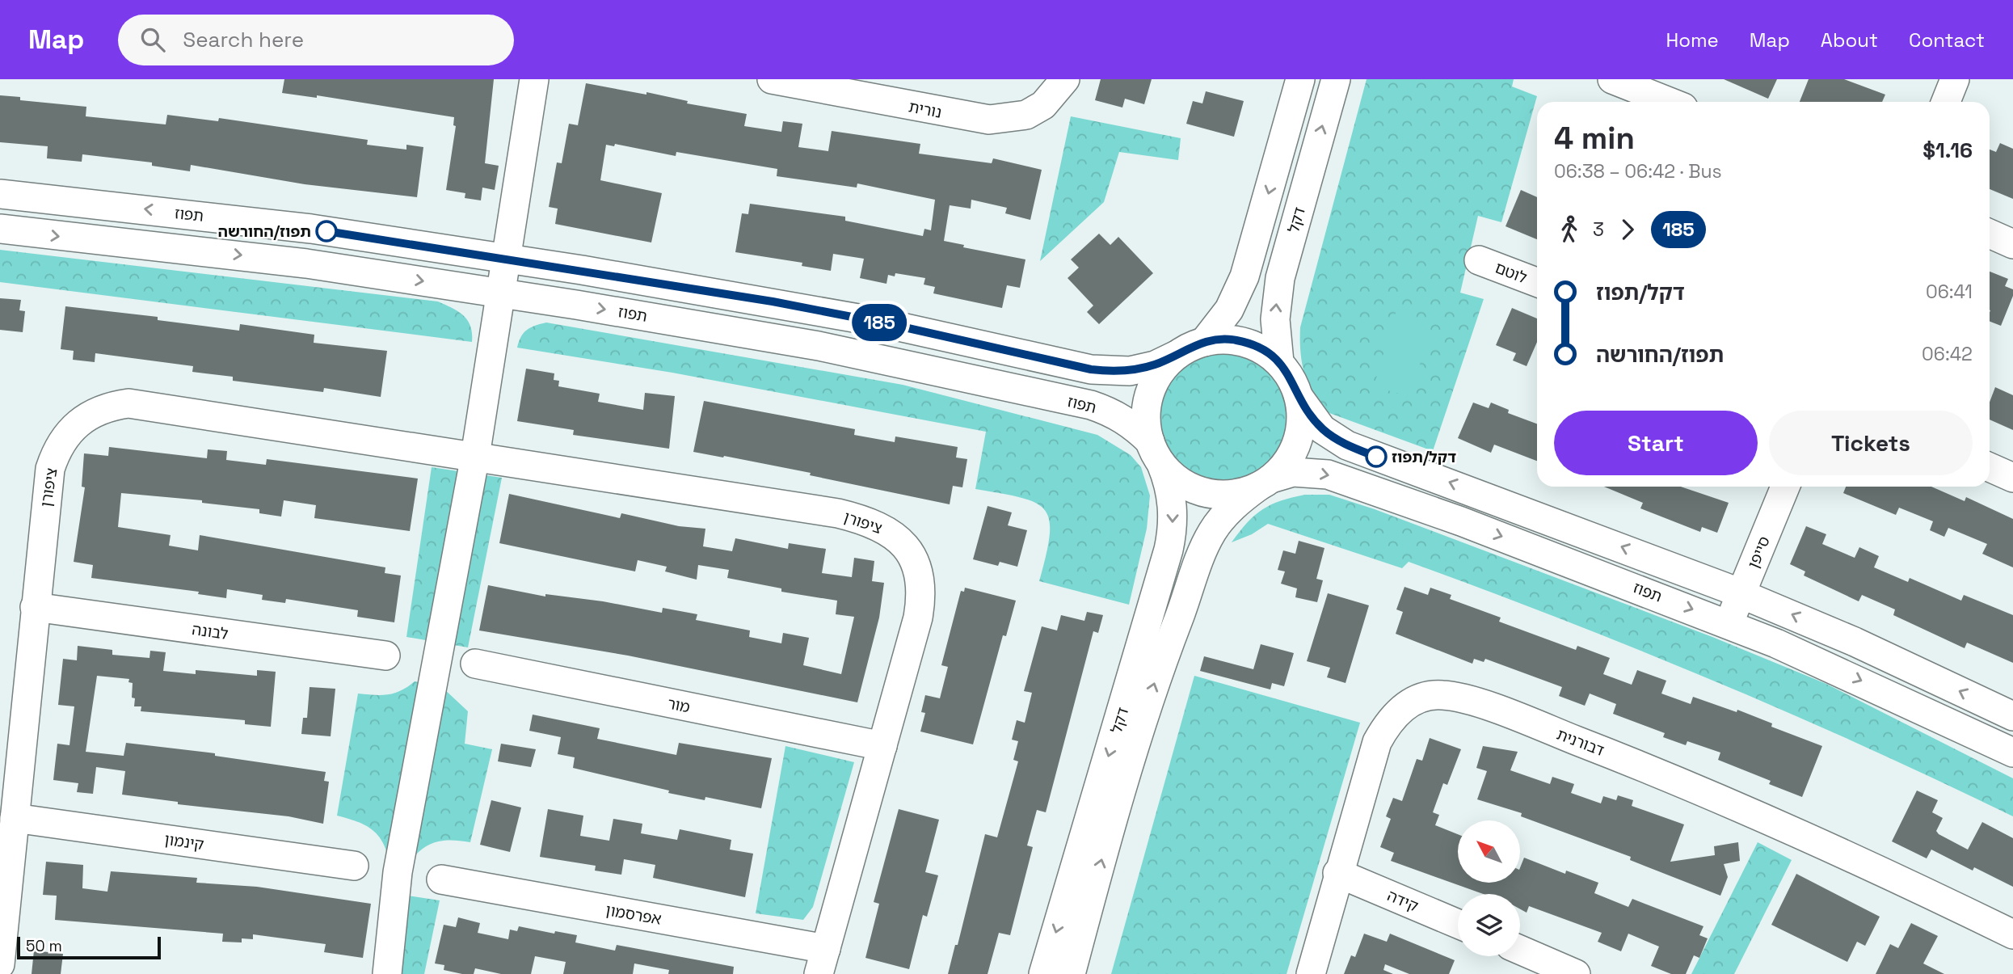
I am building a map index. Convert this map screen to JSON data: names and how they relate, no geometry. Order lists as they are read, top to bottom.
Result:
{
  "streets": {
    "street": [
      "נורית",
      "תפוז",
      "דקל",
      "לוטם",
      "ציפורן",
      "סייפן",
      "לבונה",
      "מור",
      "דבורנית",
      "קינמון",
      "קידה",
      "אפרסמון"
    ]
  },
  "crossings": [
    ["תפוז", "דקל"],
    ["תפוז", "סייפן"],
    ["ציפורן", "לבונה"],
    ["ציפורן", "מור"],
    ["ציפורן", "קינמון"],
    ["ציפורן", "אפרסמון"],
    ["דבורנית", "קידה"]
  ],
  "places": ["תפוז/החורשה", "דקל/תפוז"],
  "lines": ["bus line 185"],
  "scale_bar": "50 m",
  "north": "top left",
  "page": {
    "header": "Map",
    "search": "Search here",
    "nav": [
      "Home",
      "Map",
      "About",
      "Contact"
    ],
    "on_map": "185",
    "heading": ["4 min", "06:38 – 06:42 · Bus", "$1.16"],
    "legs": ["3", "185"],
    "list": [
      {
        "name": "דקל/תפוז",
        "value": "06:41"
      },
      {
        "name": "תפוז/החורשה",
        "value": "06:42"
      }
    ],
    "buttons": ["Start", "Tickets"],
    "scale": "50 m"
  }
}
